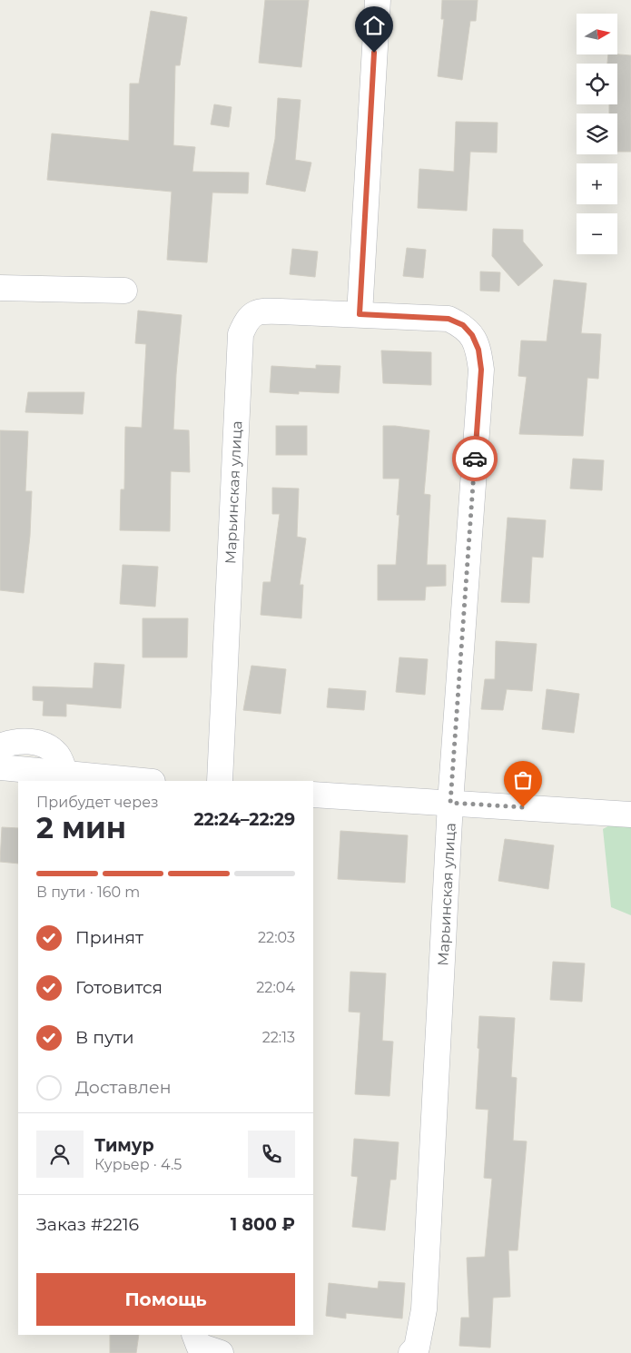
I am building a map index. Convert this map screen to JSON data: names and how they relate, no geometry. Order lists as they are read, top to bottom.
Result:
{
  "streets": {
    "street": ["Марьинская улица"]
  },
  "north": "right",
  "page": {
    "map_buttons": ["+", "−"],
    "heading": ["2 мин", "Прибудет через", "22:24–22:29"],
    "panel": [
      "Тимур",
      "Курьер · 4.5",
      "Заказ #2216",
      "1 800 ₽"
    ],
    "bar": "В пути · 160 m",
    "list": [
      ["Принят", "22:03"],
      ["Готовится", "22:04"],
      ["В пути", "22:13"],
      "Доставлен"
    ],
    "buttons": "Помощь"
  }
}
